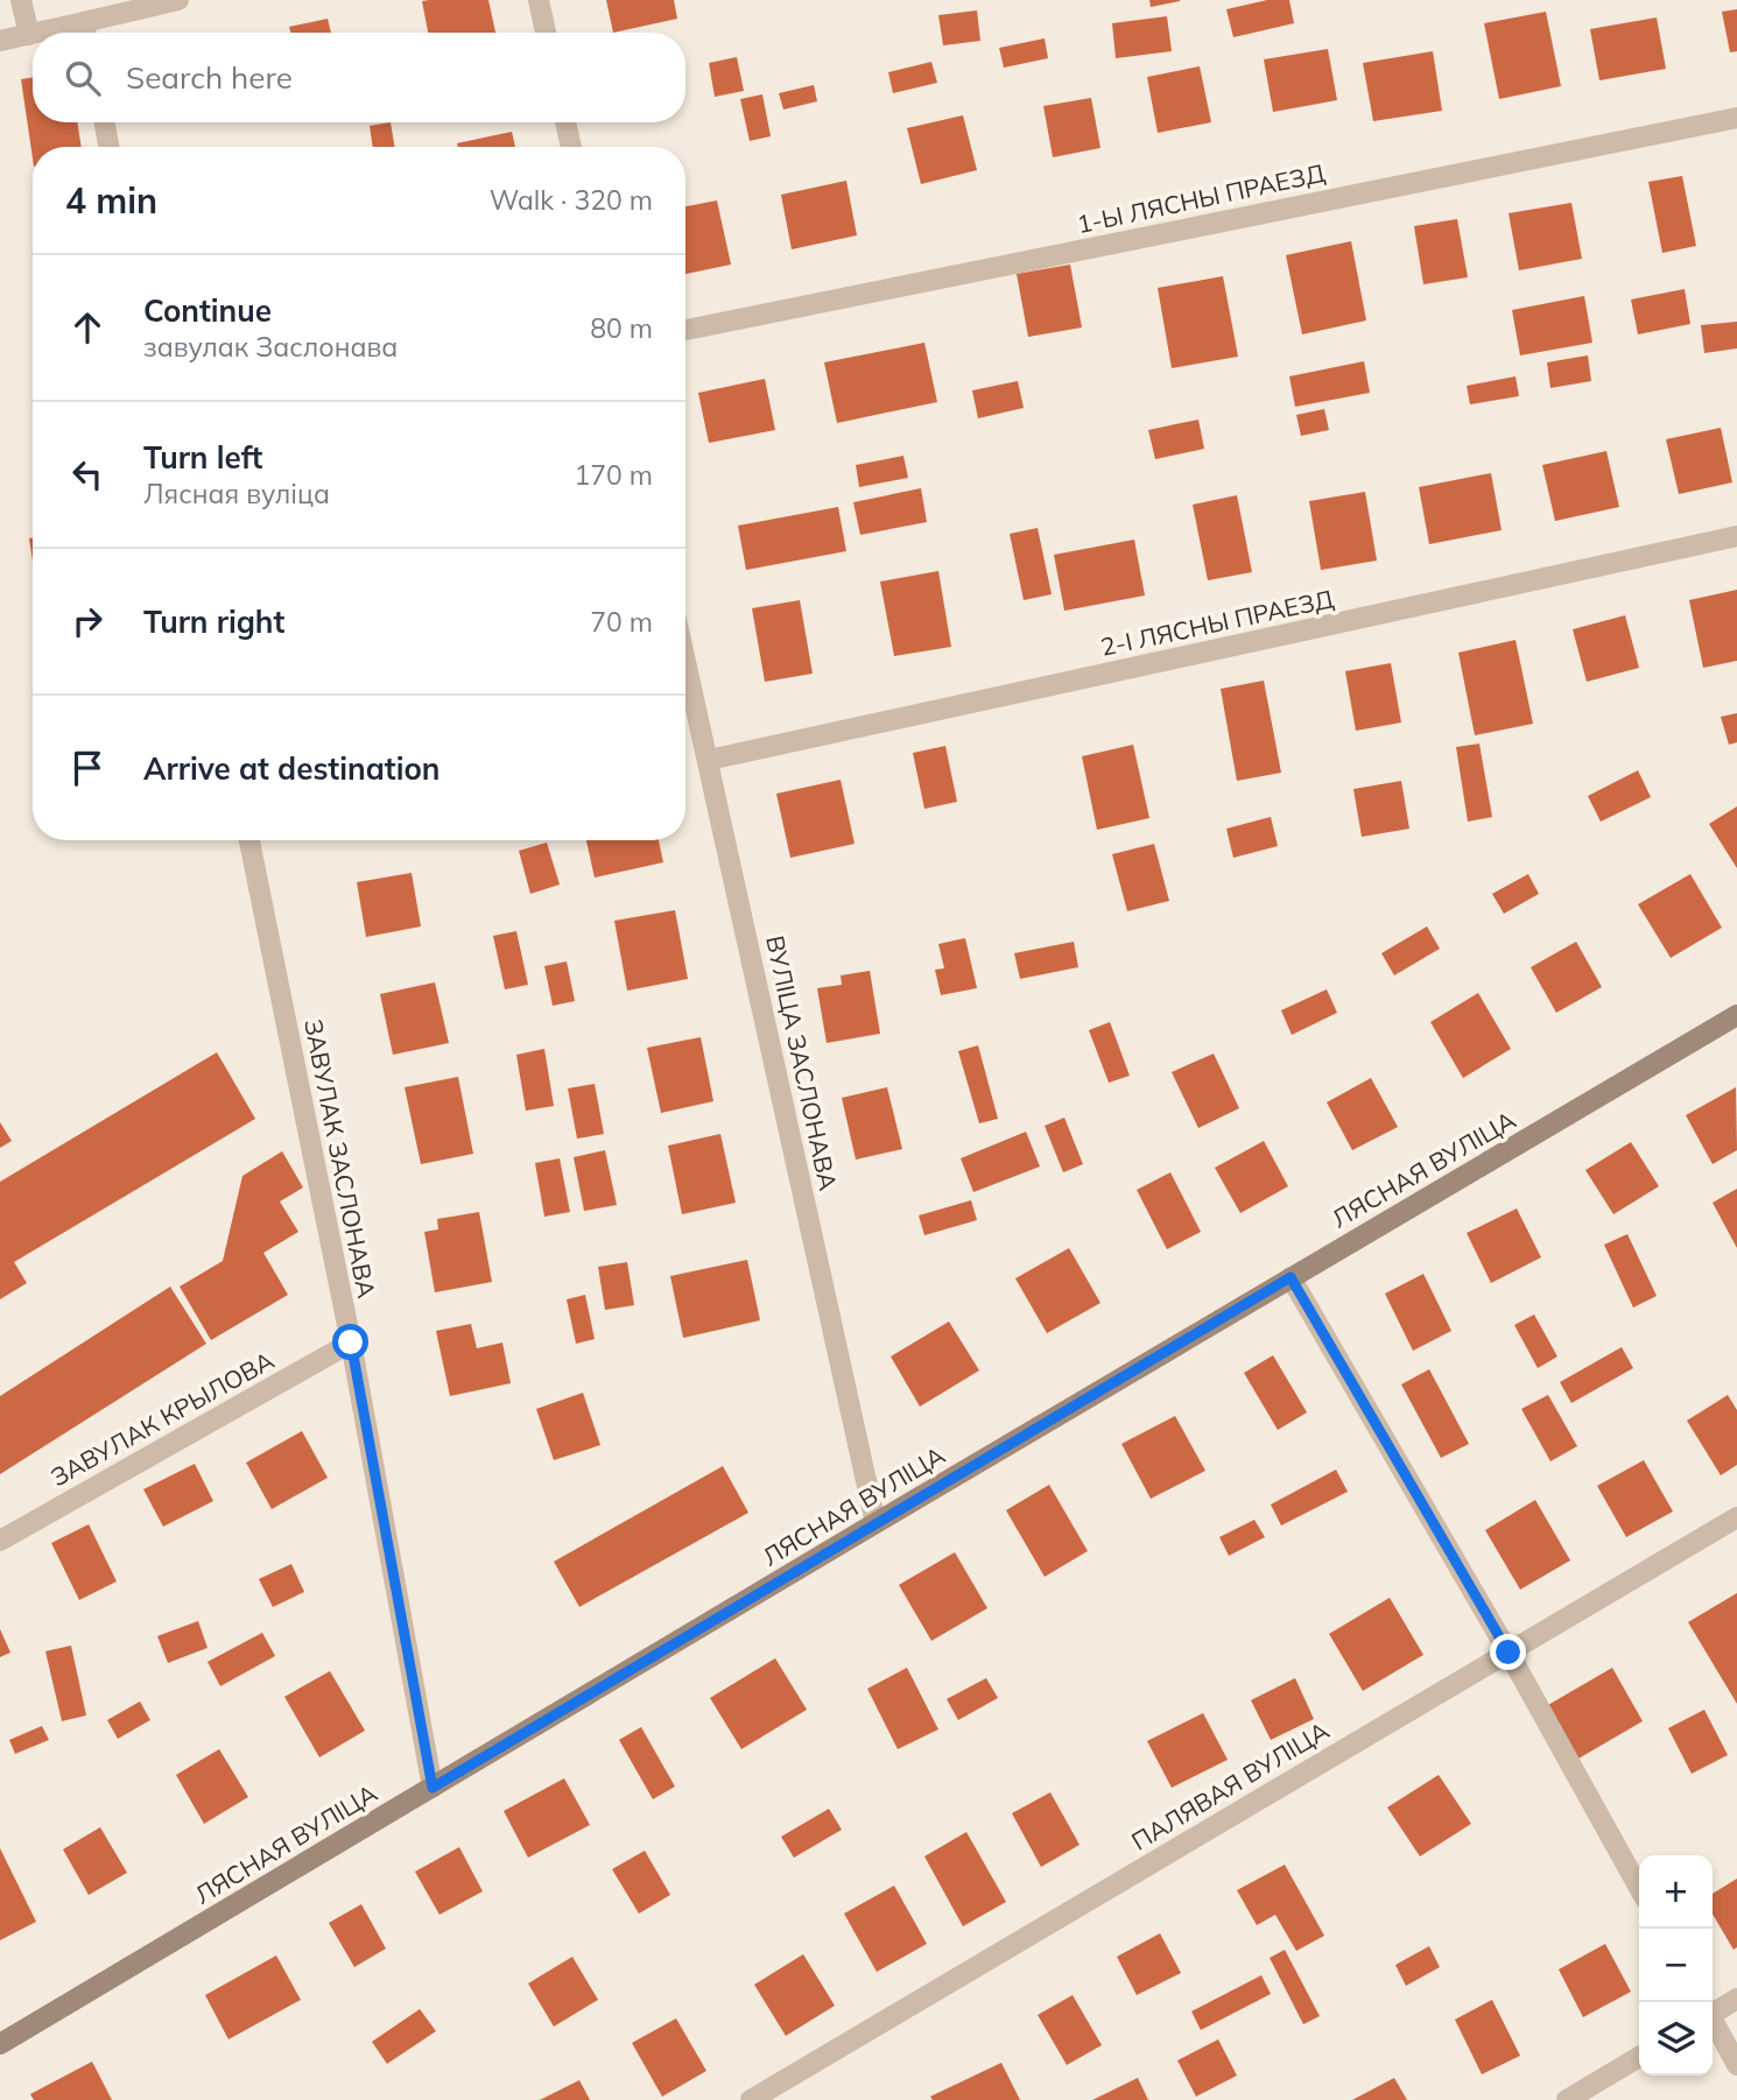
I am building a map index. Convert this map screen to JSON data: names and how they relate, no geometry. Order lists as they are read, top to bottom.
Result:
{
  "streets": {
    "main road": ["ЛЯСНАЯ ВУЛІЦА"],
    "street": [
      "1-Ы ЛЯСНЫ ПРАЕЗД",
      "2-І ЛЯСНЫ ПРАЕЗД",
      "ВУЛІЦА ЗАСЛОНАВА",
      "ЗАВУЛАК ЗАСЛОНАВА",
      "ЗАВУЛАК КРЫЛОВА",
      "ПАЛЯВАЯ ВУЛІЦА"
    ]
  },
  "crossings": [
    ["2-І ЛЯСНЫ ПРАЕЗД", "ВУЛІЦА ЗАСЛОНАВА"],
    ["ВУЛІЦА ЗАСЛОНАВА", "ЛЯСНАЯ ВУЛІЦА"],
    ["ЗАВУЛАК ЗАСЛОНАВА", "ЛЯСНАЯ ВУЛІЦА"],
    ["ЗАВУЛАК ЗАСЛОНАВА", "ЗАВУЛАК КРЫЛОВА"]
  ],
  "page": {
    "search": "Search here",
    "heading": ["4 min", "Walk · 320 m"],
    "list": [
      ["Continue", "завулак Заслонава", "80 m"],
      ["Turn left", "Лясная вуліца", "170 m"],
      ["Turn right", "70 m"],
      "Arrive at destination"
    ],
    "map_buttons": ["+", "−"]
  }
}
